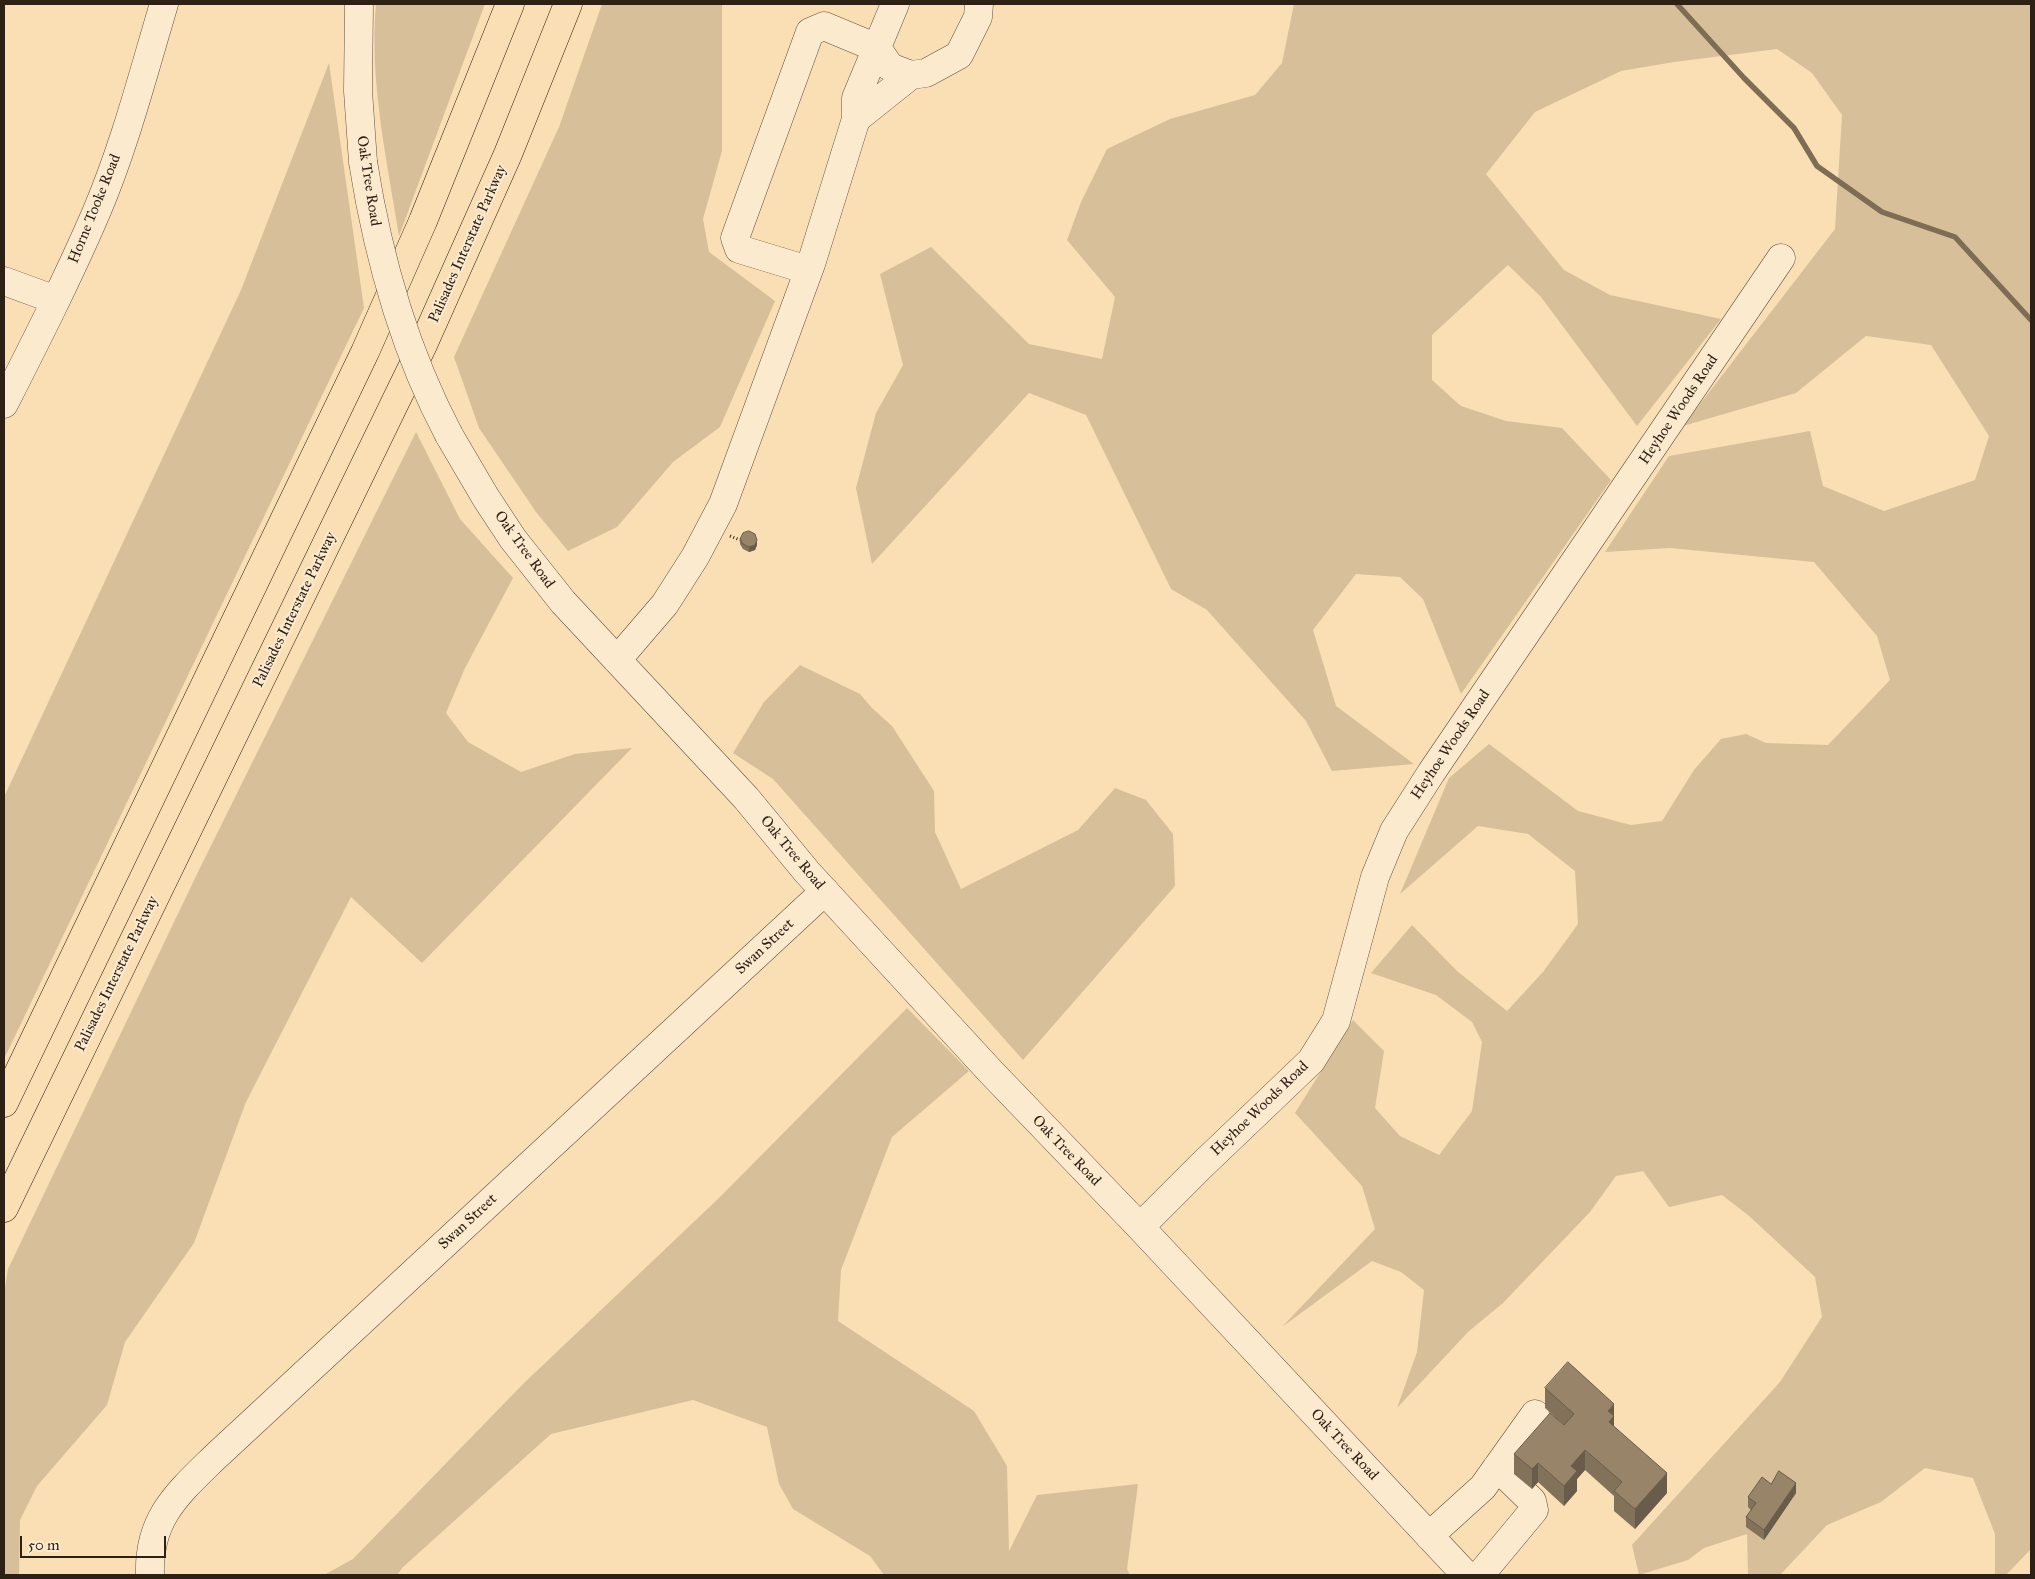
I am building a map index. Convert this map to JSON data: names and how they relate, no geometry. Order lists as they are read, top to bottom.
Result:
{
  "streets": {
    "highway": ["Palisades Interstate Parkway"],
    "street": [
      "Oak Tree Road",
      "Horne Tooke Road",
      "Heyhoe Woods Road",
      "Swan Street"
    ]
  },
  "crossings": [
    ["Oak Tree Road", "Heyhoe Woods Road"],
    ["Oak Tree Road", "Swan Street"]
  ],
  "scale_bar": "50 m"
}
